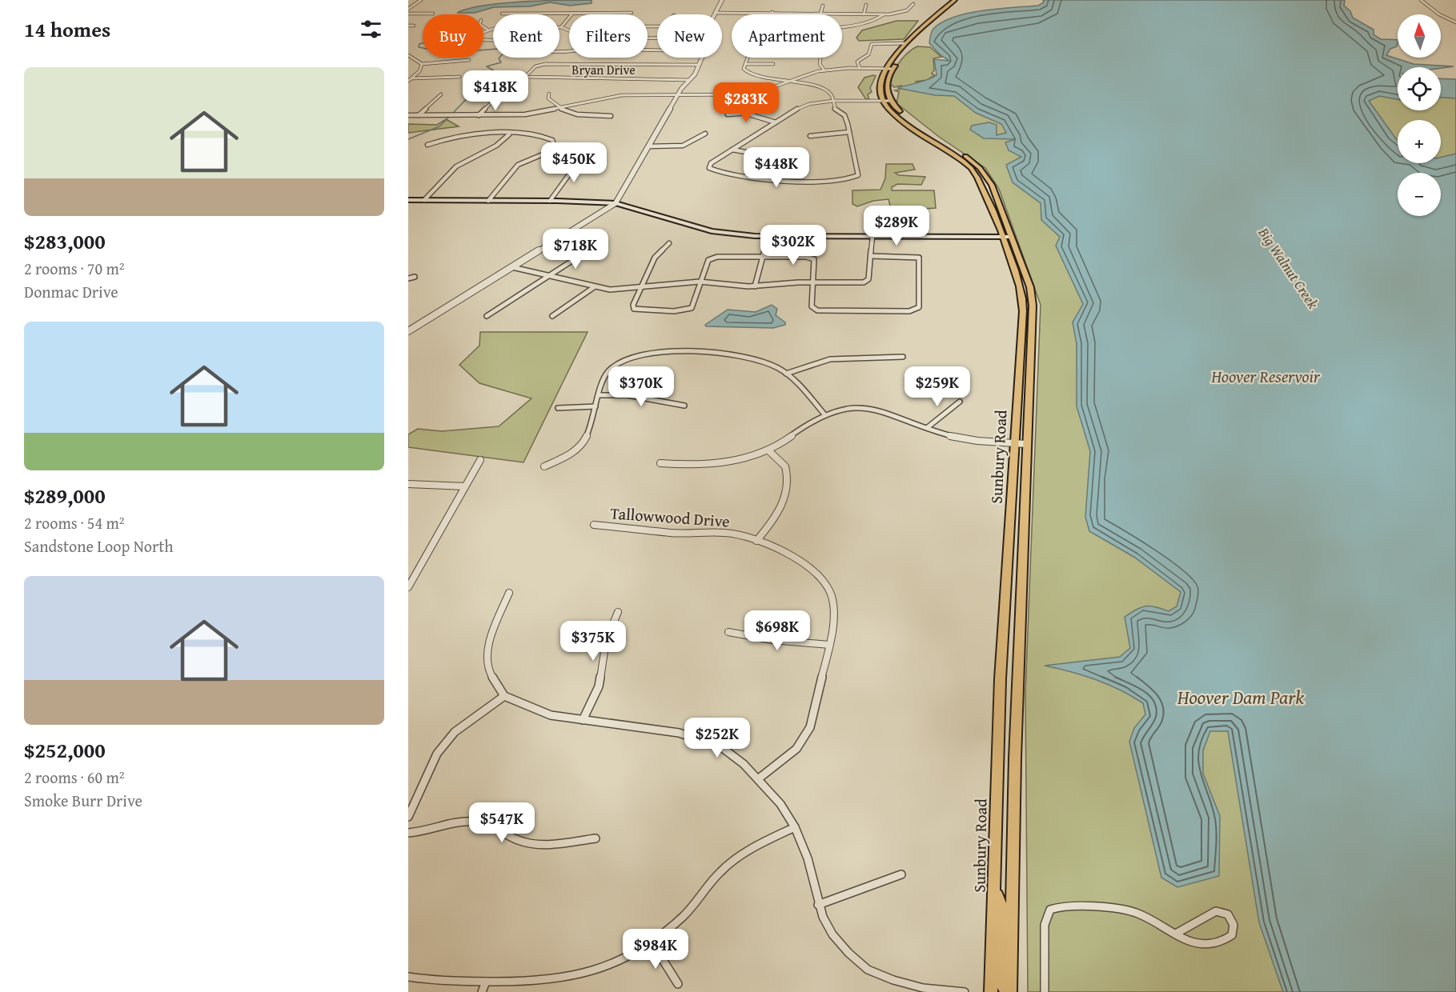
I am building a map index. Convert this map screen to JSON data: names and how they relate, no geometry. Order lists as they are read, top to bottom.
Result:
{
  "streets": {
    "main road": ["Sunbury Road"],
    "street": ["Bryan Drive", "Tallowwood Drive"]
  },
  "water": ["Big Walnut Creek", "Hoover Reservoir"],
  "parks": ["Hoover Dam Park"],
  "north": "top",
  "page": {
    "heading": "14 homes",
    "map_buttons": ["+", "−"],
    "chip": [
      "Buy",
      "Rent",
      "Filters",
      "New",
      "Apartment"
    ],
    "list": [
      {
        "name": "$283,000",
        "note": "2 rooms · 70 m² · Donmac Drive"
      },
      {
        "name": "$289,000",
        "note": "2 rooms · 54 m² · Sandstone Loop North"
      },
      {
        "name": "$252,000",
        "note": "2 rooms · 60 m² · Smoke Burr Drive"
      }
    ],
    "price": [
      "$418K",
      "$283K",
      "$450K",
      "$448K",
      "$289K",
      "$302K",
      "$718K",
      "$370K",
      "$259K",
      "$698K",
      "$375K",
      "$252K",
      "$547K",
      "$984K"
    ]
  }
}
